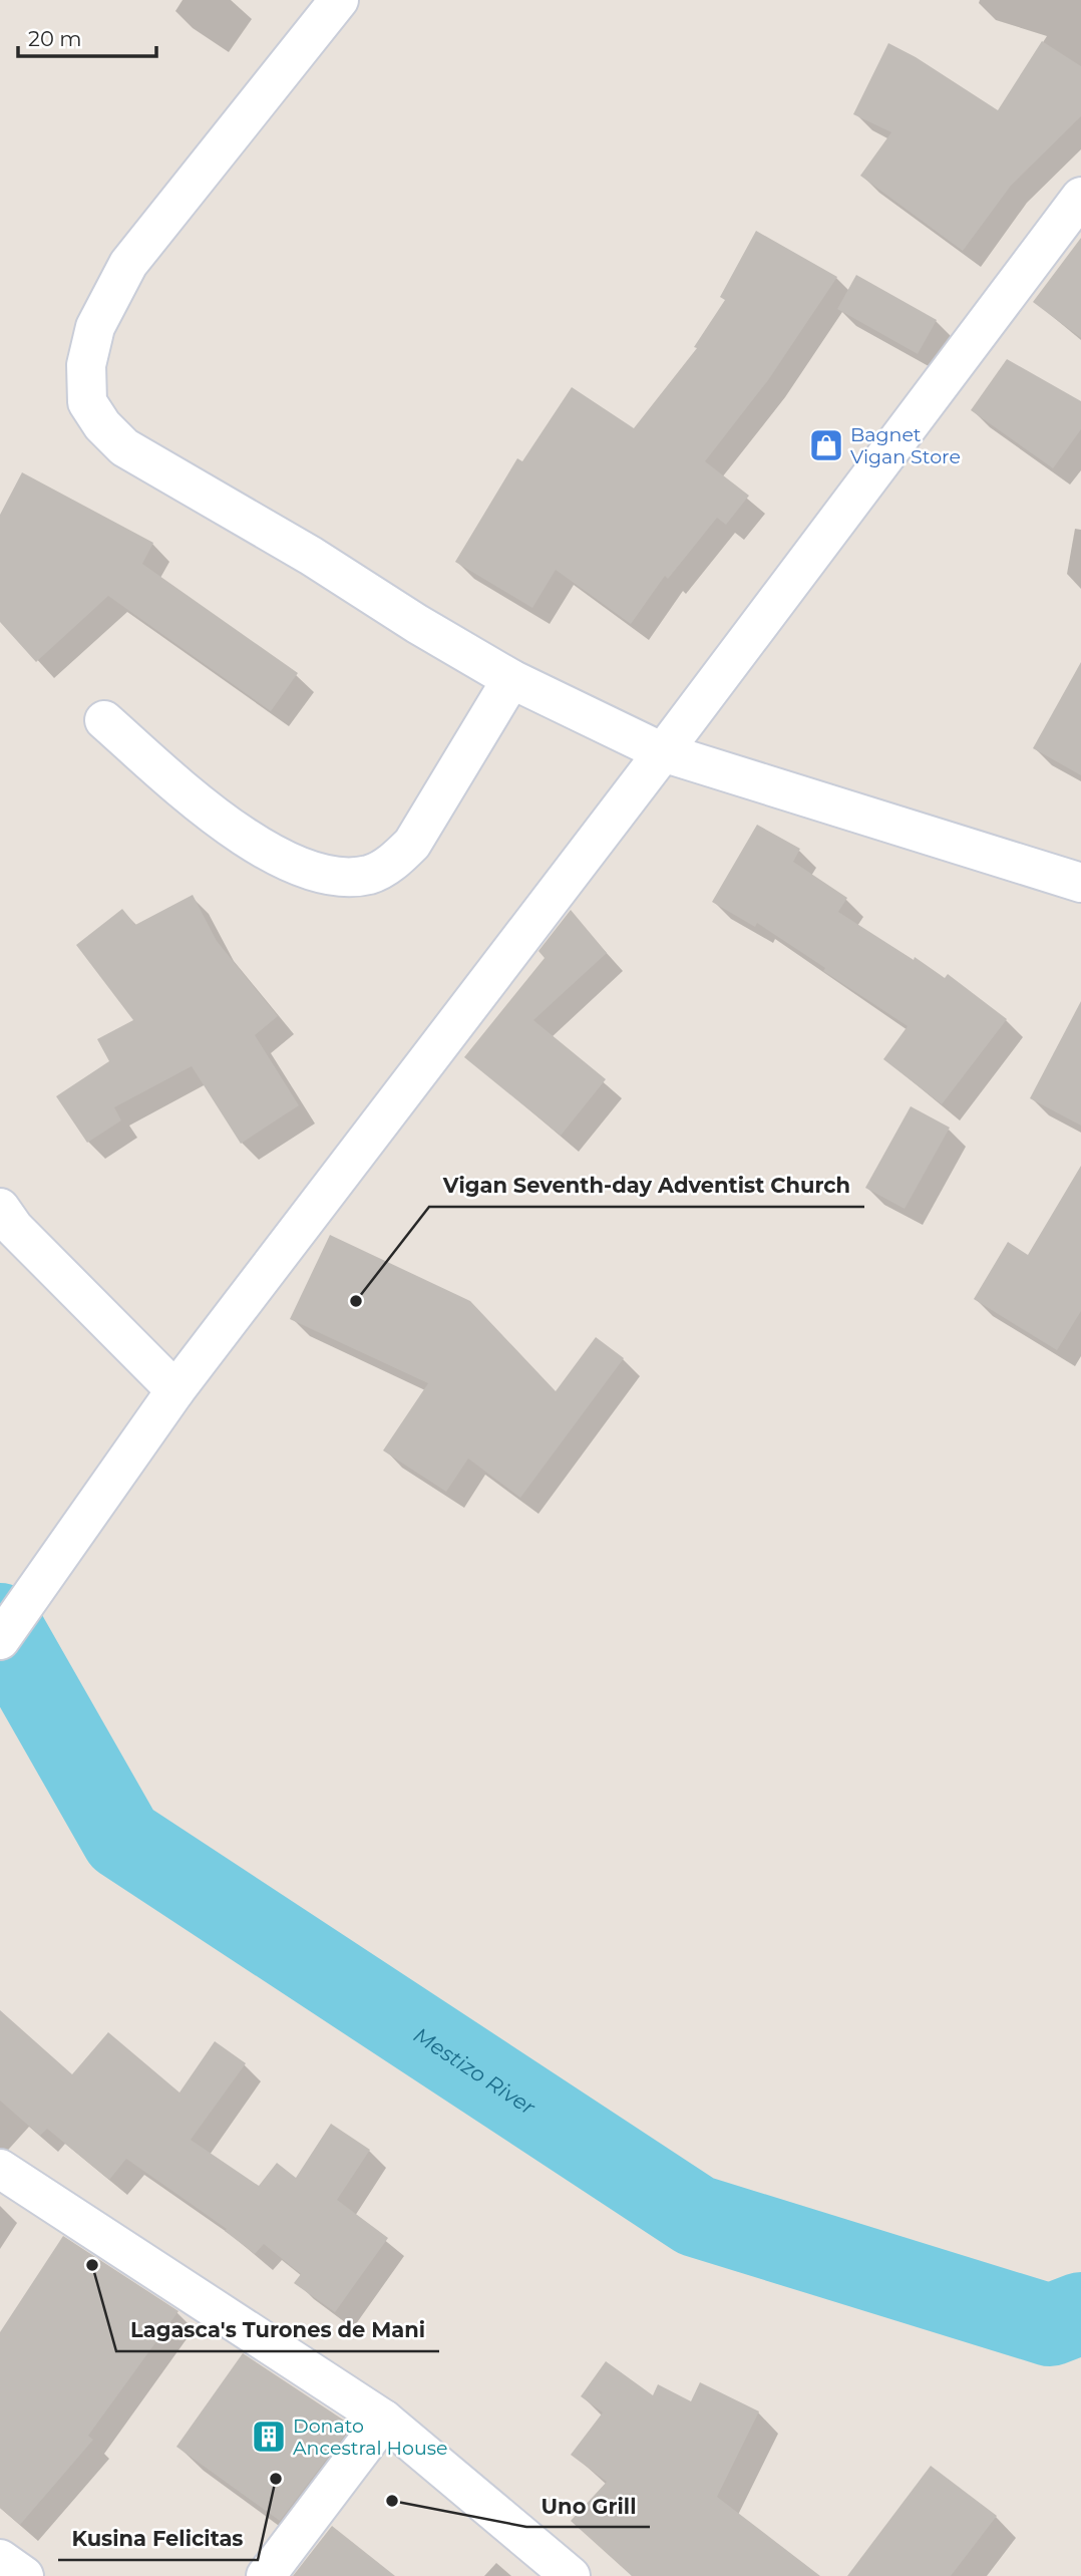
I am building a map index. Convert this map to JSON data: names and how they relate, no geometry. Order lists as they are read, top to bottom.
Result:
{
  "water": ["Mestizo River"],
  "places": {
    "shop": ["Bagnet Vigan Store"],
    "other": [
      "Vigan Seventh-day Adventist Church",
      "Lagasca's Turones de Mani",
      "Kusina Felicitas",
      "Uno Grill"
    ],
    "building": ["Donato Ancestral House"]
  },
  "scale_bar": "20 m"
}
